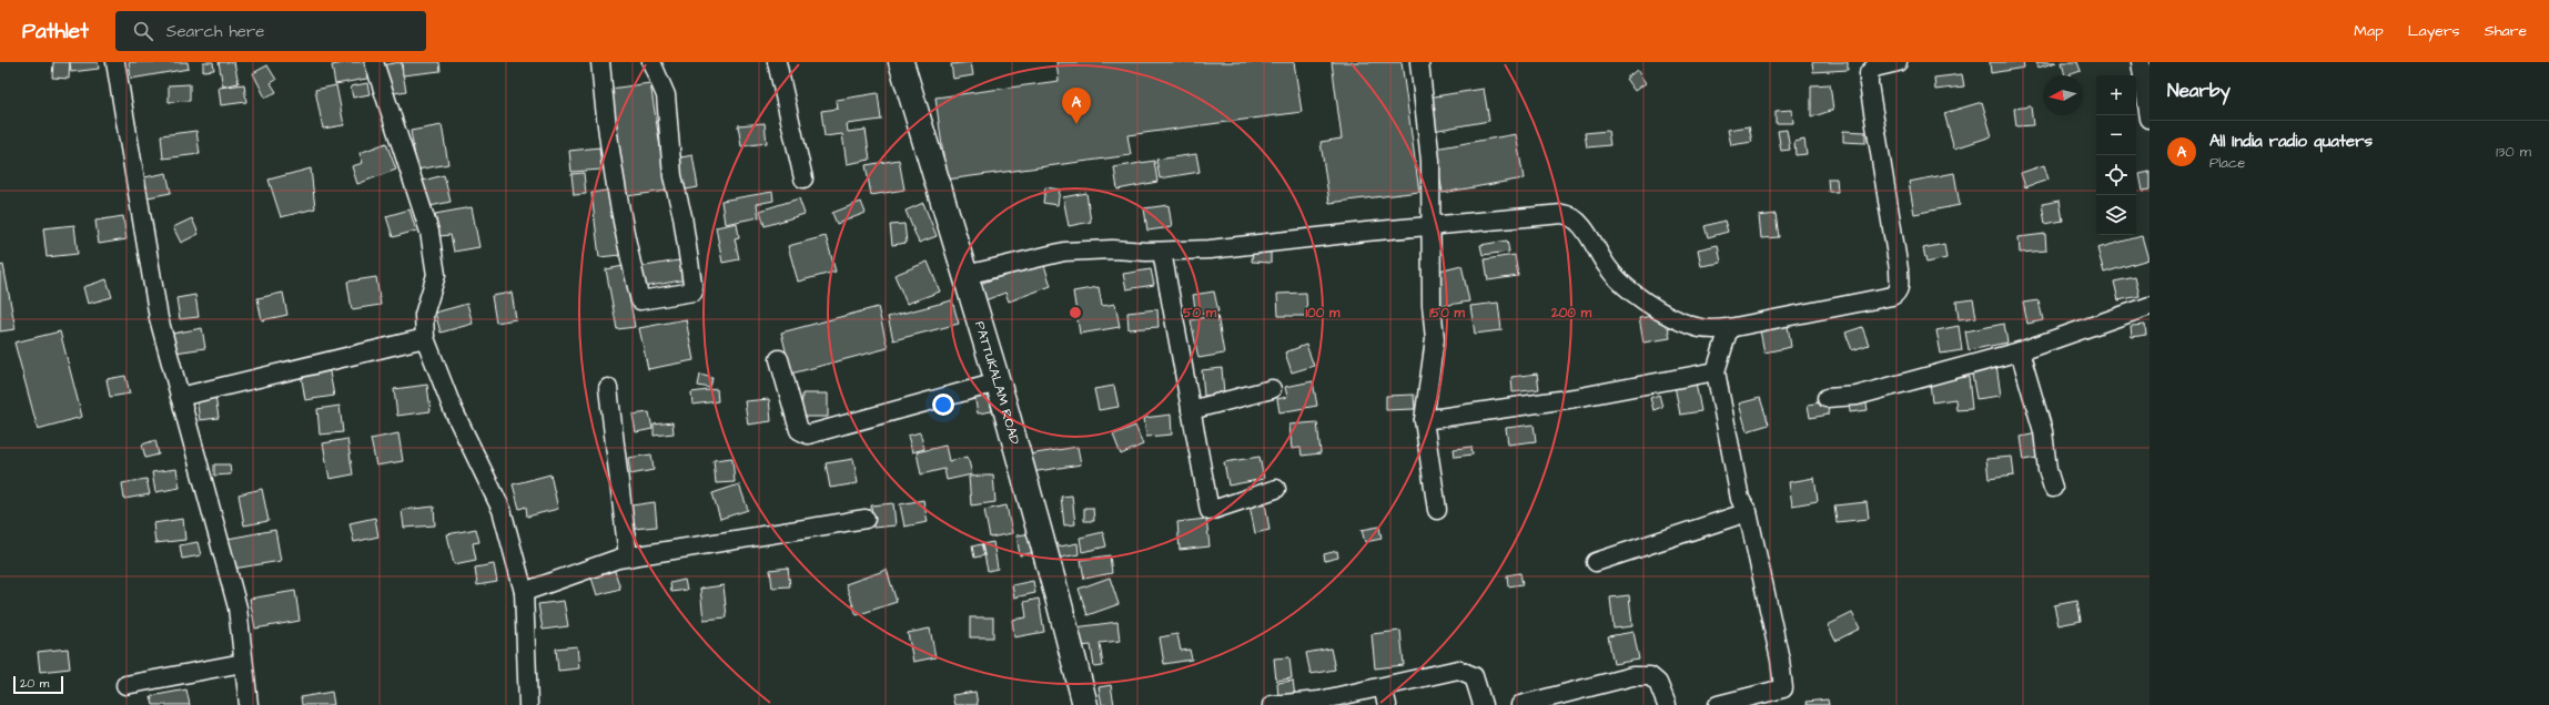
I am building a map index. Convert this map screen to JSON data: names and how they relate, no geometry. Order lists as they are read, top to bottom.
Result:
{
  "streets": {
    "main road": ["PATTUKALAM ROAD"]
  },
  "scale_bar": "20 m",
  "north": "left",
  "page": {
    "header": "Pathlet",
    "search": "Search here",
    "nav": ["Map", "Layers", "Share"],
    "heading": "Nearby",
    "map_buttons": ["+", "−"],
    "pins": "A",
    "list": [
      {
        "mark": "A",
        "name": "All India radio quaters",
        "note": "Place",
        "value": "130 m"
      }
    ],
    "scale": "20 m"
  },
  "rings": [
    "50 m",
    "100 m",
    "150 m",
    "200 m"
  ]
}
